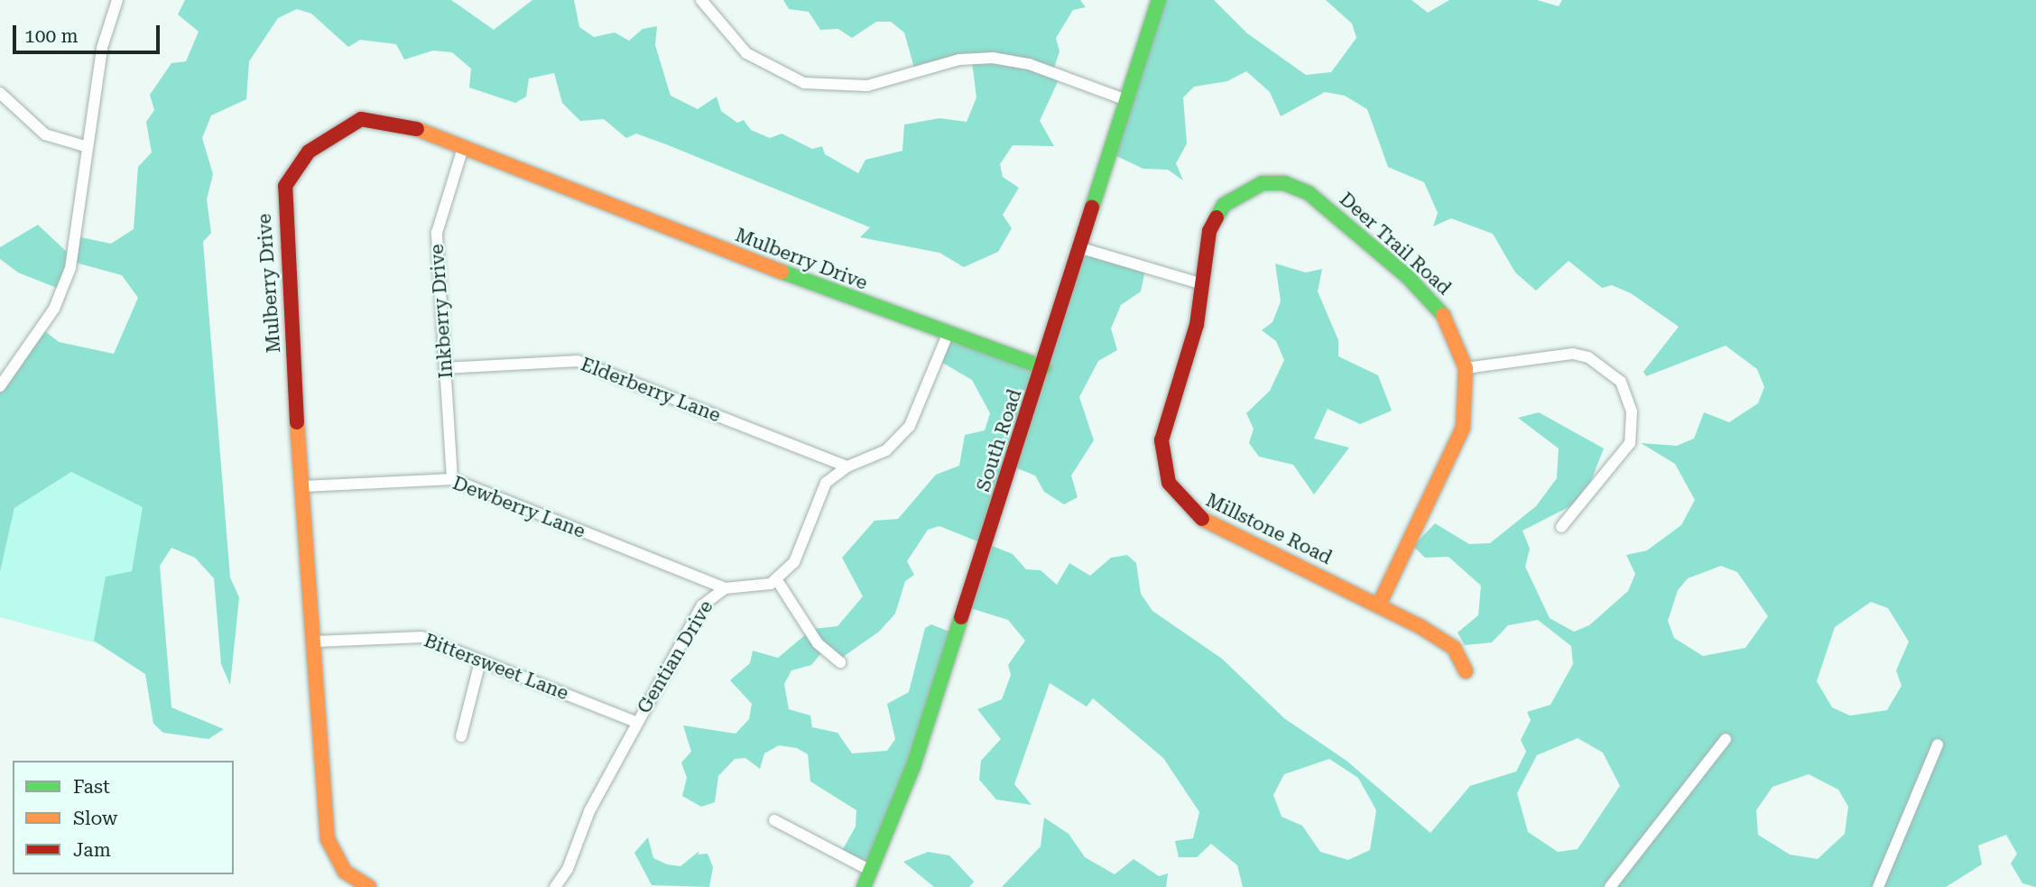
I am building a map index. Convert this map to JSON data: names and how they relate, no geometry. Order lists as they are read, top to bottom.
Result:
{
  "streets": {
    "street": [
      "Deer Trail Road",
      "Mulberry Drive",
      "Inkberry Drive",
      "Elderberry Lane",
      "South Road",
      "Dewberry Lane",
      "Millstone Road",
      "Gentian Drive",
      "Bittersweet Lane"
    ]
  },
  "crossings": [
    ["Deer Trail Road", "Millstone Road"],
    ["Mulberry Drive", "Inkberry Drive"],
    ["Mulberry Drive", "South Road"],
    ["Mulberry Drive", "Dewberry Lane"],
    ["Mulberry Drive", "Bittersweet Lane"],
    ["Inkberry Drive", "Elderberry Lane"],
    ["Inkberry Drive", "Dewberry Lane"],
    ["Dewberry Lane", "Gentian Drive"],
    ["Gentian Drive", "Bittersweet Lane"]
  ],
  "legend": ["Fast", "Slow", "Jam"],
  "scale_bar": "100 m"
}
